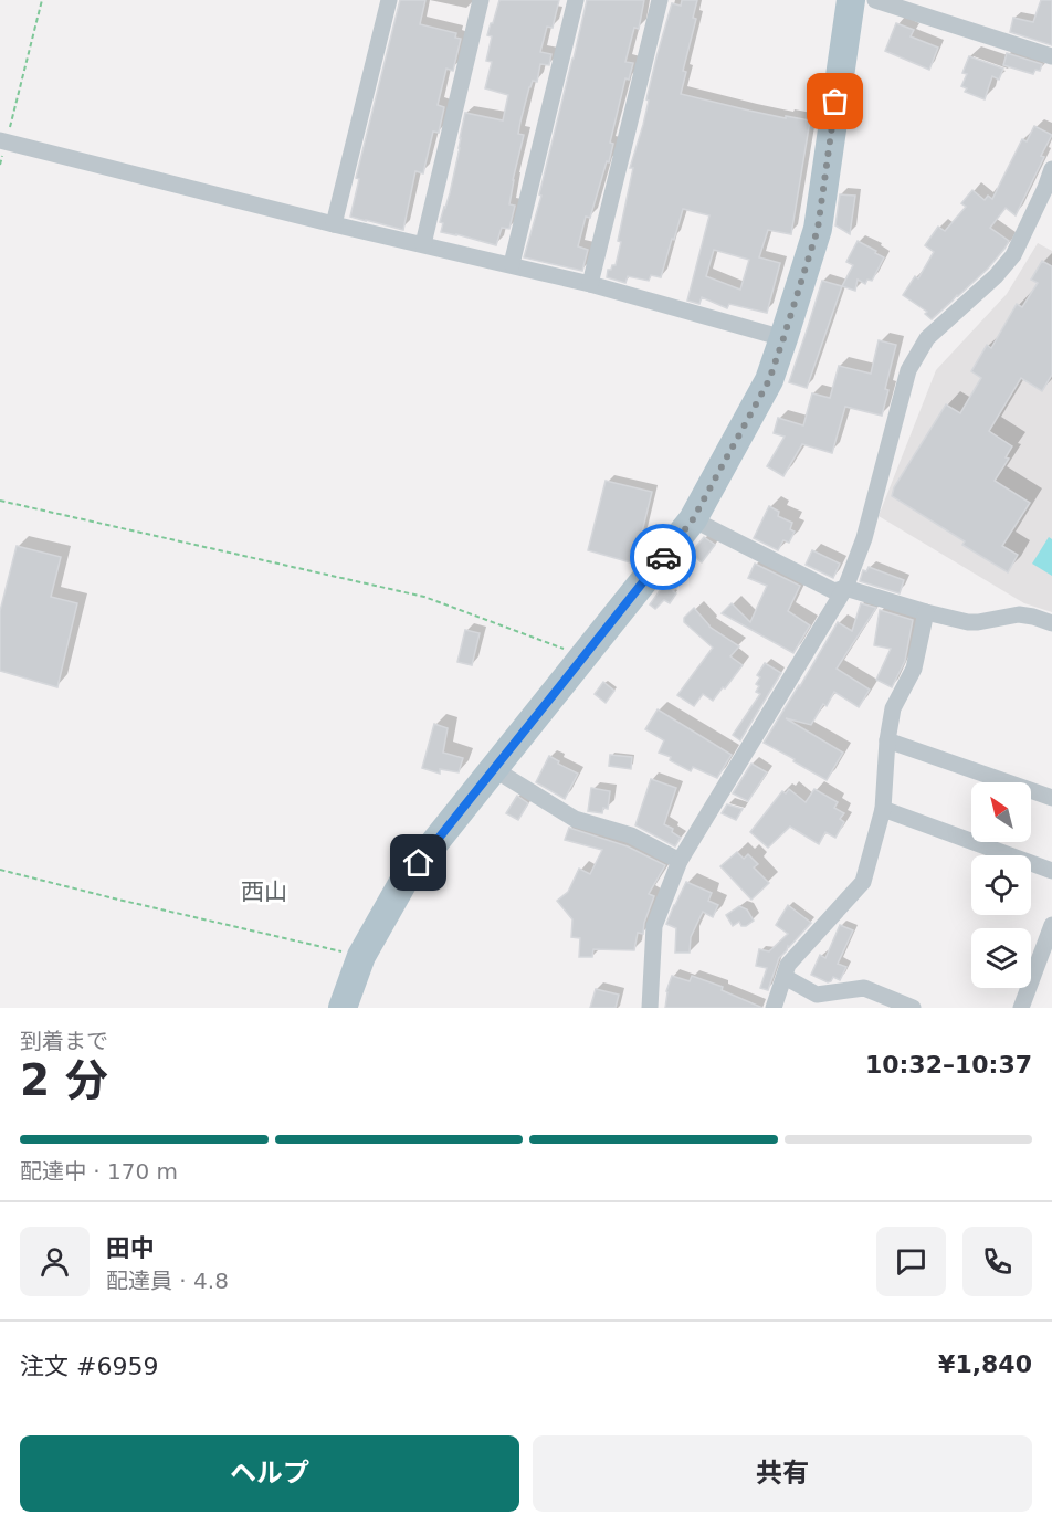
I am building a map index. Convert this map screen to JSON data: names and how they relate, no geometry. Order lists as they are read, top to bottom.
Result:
{
  "districts": ["西山"],
  "north": "top left",
  "page": {
    "heading": ["2 分", "到着まで", "10:32–10:37"],
    "panel": [
      "田中",
      "配達員 · 4.8",
      "注文 #6959",
      "¥1,840"
    ],
    "bar": "配達中 · 170 m",
    "buttons": ["ヘルプ", "共有"]
  }
}
